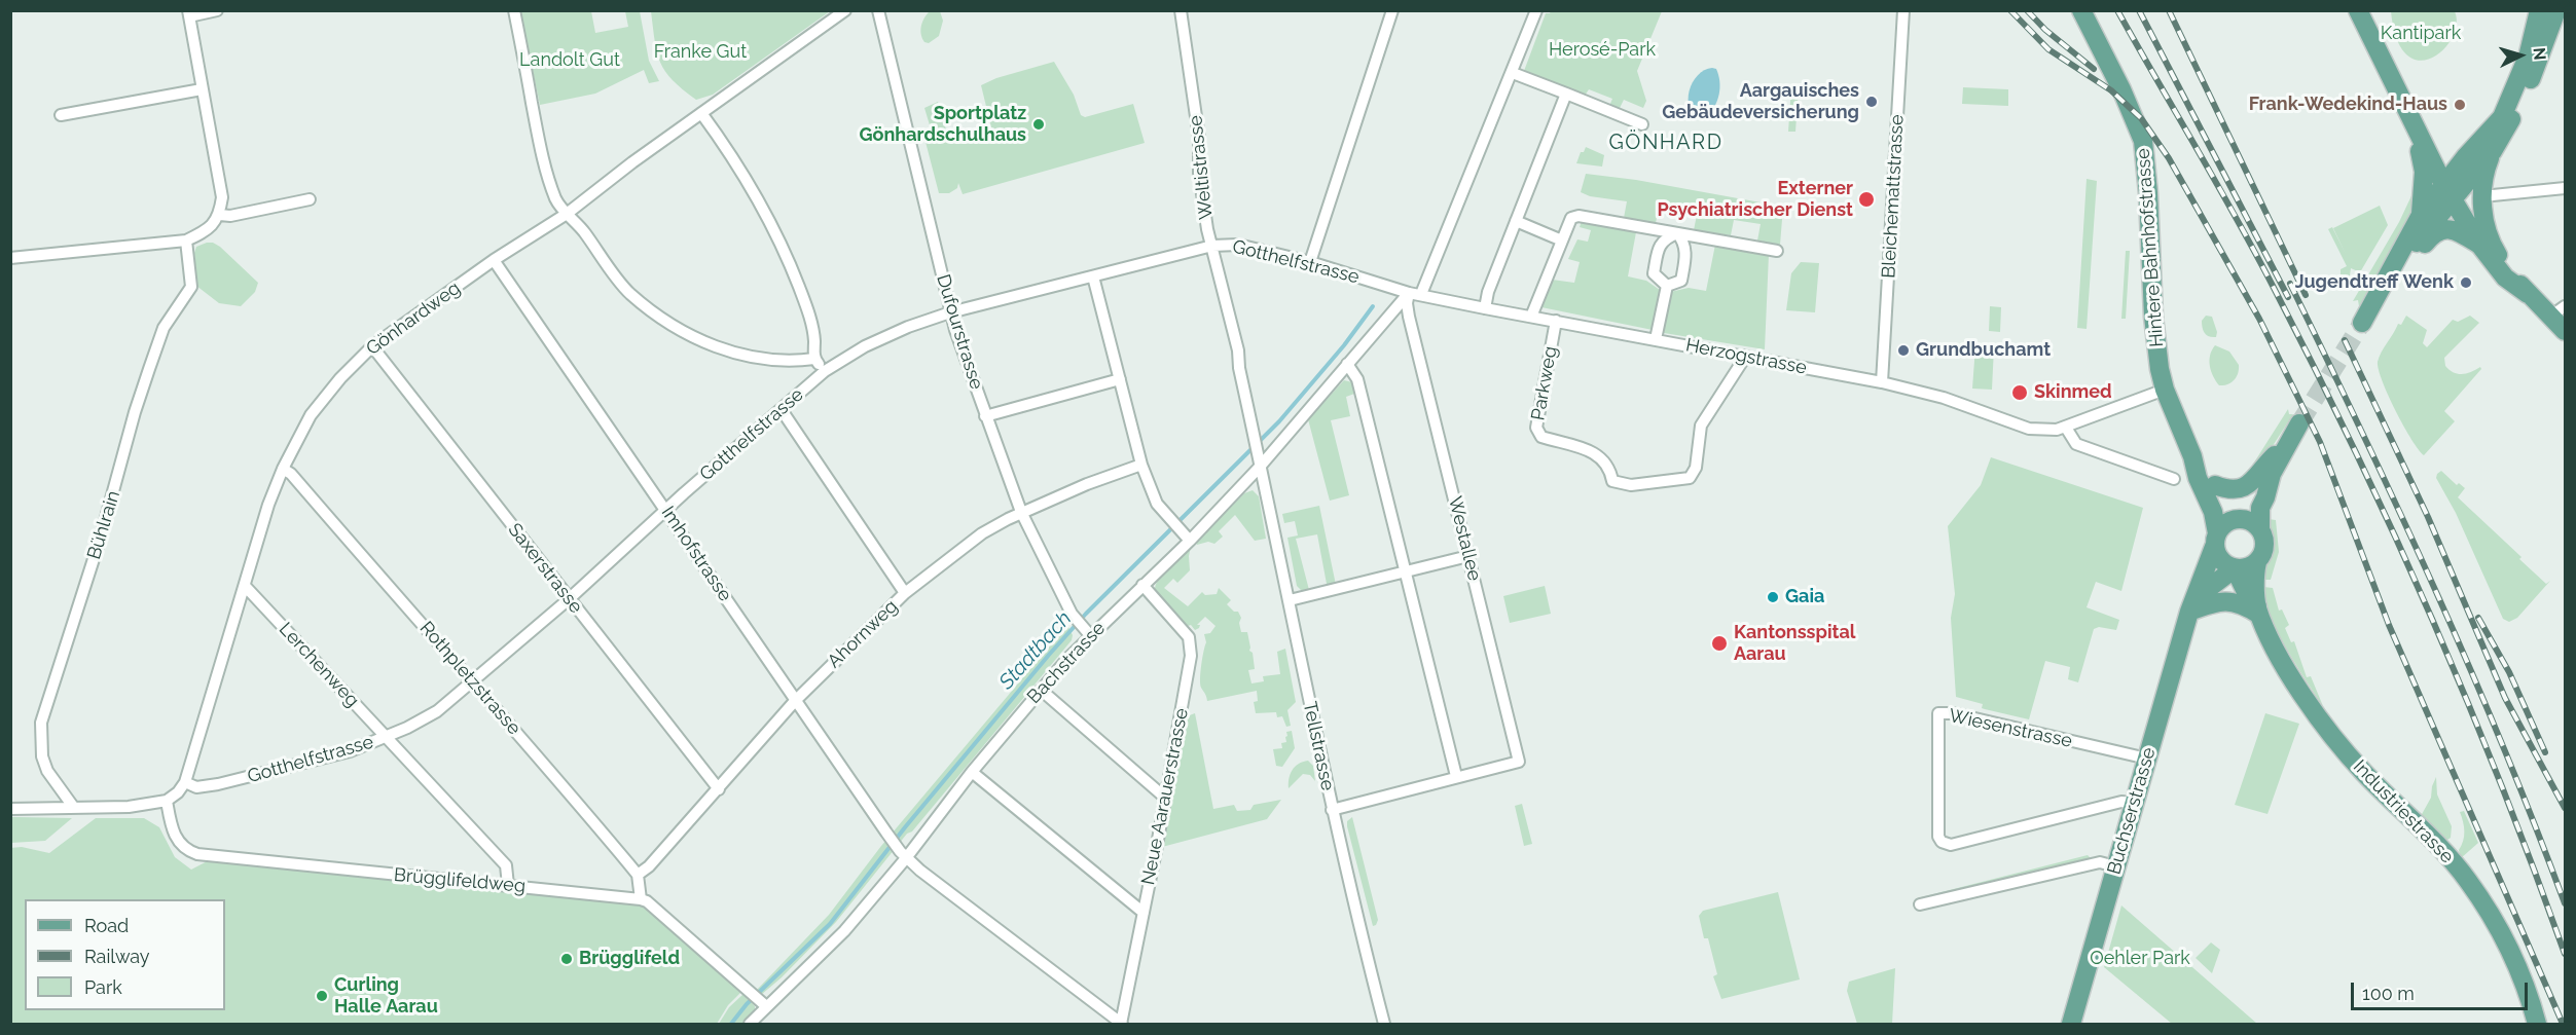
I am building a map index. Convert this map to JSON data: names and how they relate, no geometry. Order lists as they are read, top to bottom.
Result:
{
  "streets": {
    "main road": ["Hintere Bahnhofstrasse", "Buchserstrasse", "Industriestrasse"],
    "street": [
      "Weltistrasse",
      "Bleichemattstrasse",
      "Gotthelfstrasse",
      "Gönhardweg",
      "Dufourstrasse",
      "Herzogstrasse",
      "Parkweg",
      "Bühlrain",
      "Westallee",
      "Imhofstrasse",
      "Saxerstrasse",
      "Ahornweg",
      "Bachstrasse",
      "Lerchenweg",
      "Rothpletzstrasse",
      "Wiesenstrasse",
      "Tellstrasse",
      "Neue Aarauerstrasse",
      "Brügglifeldweg"
    ]
  },
  "crossings": [
    ["Weltistrasse", "Gotthelfstrasse"],
    ["Weltistrasse", "Bachstrasse"],
    ["Weltistrasse", "Tellstrasse"],
    ["Bleichemattstrasse", "Herzogstrasse"],
    ["Hintere Bahnhofstrasse", "Herzogstrasse"],
    ["Hintere Bahnhofstrasse", "Buchserstrasse"],
    ["Hintere Bahnhofstrasse", "Industriestrasse"],
    ["Gotthelfstrasse", "Gönhardweg"],
    ["Gotthelfstrasse", "Dufourstrasse"],
    ["Gotthelfstrasse", "Herzogstrasse"],
    ["Gotthelfstrasse", "Westallee"],
    ["Gotthelfstrasse", "Imhofstrasse"],
    ["Gotthelfstrasse", "Saxerstrasse"],
    ["Gotthelfstrasse", "Bachstrasse"],
    ["Gotthelfstrasse", "Lerchenweg"],
    ["Gotthelfstrasse", "Rothpletzstrasse"],
    ["Gönhardweg", "Imhofstrasse"],
    ["Gönhardweg", "Saxerstrasse"],
    ["Gönhardweg", "Lerchenweg"],
    ["Gönhardweg", "Rothpletzstrasse"],
    ["Dufourstrasse", "Ahornweg"],
    ["Dufourstrasse", "Bachstrasse"],
    ["Herzogstrasse", "Parkweg"],
    ["Herzogstrasse", "Westallee"],
    ["Herzogstrasse", "Bachstrasse"],
    ["Westallee", "Bachstrasse"],
    ["Imhofstrasse", "Ahornweg"],
    ["Imhofstrasse", "Bachstrasse"],
    ["Imhofstrasse", "Neue Aarauerstrasse"],
    ["Saxerstrasse", "Ahornweg"],
    ["Ahornweg", "Rothpletzstrasse"],
    ["Bachstrasse", "Tellstrasse"],
    ["Bachstrasse", "Neue Aarauerstrasse"],
    ["Lerchenweg", "Brügglifeldweg"],
    ["Wiesenstrasse", "Buchserstrasse"],
    ["Buchserstrasse", "Industriestrasse"]
  ],
  "districts": ["GÖNHARD"],
  "water": ["Stadtbach"],
  "parks": [
    "Kantipark",
    "Herosé-Park",
    "Franke Gut",
    "Landolt Gut",
    "Oehler Park"
  ],
  "places": [
    "Aargauisches Gebäudeversicherung",
    "Frank-Wedekind-Haus",
    "Sportplatz Gönhardschulhaus",
    "Externer Psychiatrischer Dienst",
    "Jugendtreff Wenk",
    "Grundbuchamt",
    "Skinmed",
    "Gaia",
    "Kantonsspital Aarau",
    "Brügglifeld",
    "Curling Halle Aarau"
  ],
  "legend": ["Road", "Railway", "Park"],
  "scale_bar": "100 m",
  "north": "right"
}
